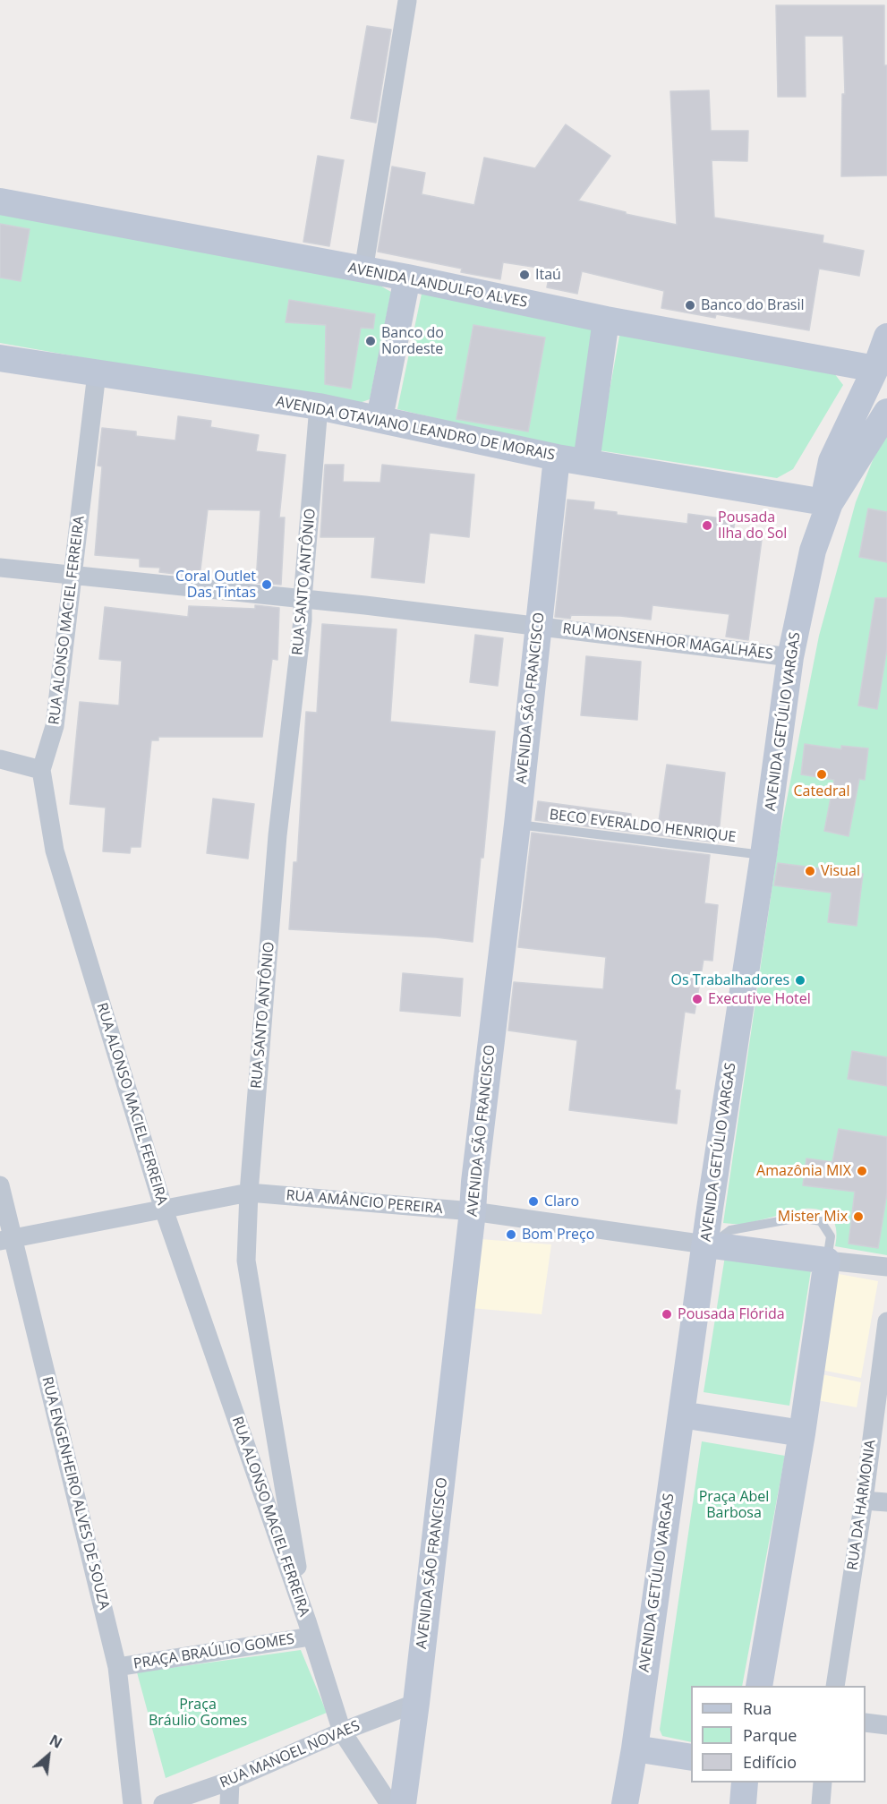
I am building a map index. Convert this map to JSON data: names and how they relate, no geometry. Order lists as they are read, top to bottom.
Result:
{
  "streets": {
    "street": [
      "AVENIDA LANDULFO ALVES",
      "AVENIDA OTAVIANO LEANDRO DE MORAIS",
      "RUA SANTO ANTÔNIO",
      "RUA ALONSO MACIEL FERREIRA",
      "RUA MONSENHOR MAGALHÃES",
      "AVENIDA SÃO FRANCISCO",
      "AVENIDA GETÚLIO VARGAS",
      "RUA AMÂNCIO PEREIRA",
      "RUA ENGENHEIRO ALVES DE SOUZA",
      "RUA DA HARMONIA",
      "PRAÇA BRAÚLIO GOMES",
      "RUA MANOEL NOVAES"
    ],
    "lane": ["BECO EVERALDO HENRIQUE"]
  },
  "crossings": [
    ["AVENIDA LANDULFO ALVES", "AVENIDA GETÚLIO VARGAS"],
    ["AVENIDA OTAVIANO LEANDRO DE MORAIS", "RUA SANTO ANTÔNIO"],
    ["AVENIDA OTAVIANO LEANDRO DE MORAIS", "RUA ALONSO MACIEL FERREIRA"],
    ["AVENIDA OTAVIANO LEANDRO DE MORAIS", "AVENIDA SÃO FRANCISCO"],
    ["AVENIDA OTAVIANO LEANDRO DE MORAIS", "AVENIDA GETÚLIO VARGAS"],
    ["RUA SANTO ANTÔNIO", "RUA ALONSO MACIEL FERREIRA"],
    ["RUA SANTO ANTÔNIO", "RUA MONSENHOR MAGALHÃES"],
    ["RUA SANTO ANTÔNIO", "RUA AMÂNCIO PEREIRA"],
    ["RUA SANTO ANTÔNIO", "PRAÇA BRAÚLIO GOMES"],
    ["RUA ALONSO MACIEL FERREIRA", "RUA MONSENHOR MAGALHÃES"],
    ["RUA ALONSO MACIEL FERREIRA", "RUA AMÂNCIO PEREIRA"],
    ["RUA ALONSO MACIEL FERREIRA", "PRAÇA BRAÚLIO GOMES"],
    ["RUA ALONSO MACIEL FERREIRA", "RUA MANOEL NOVAES"],
    ["RUA MONSENHOR MAGALHÃES", "AVENIDA SÃO FRANCISCO"],
    ["RUA MONSENHOR MAGALHÃES", "AVENIDA GETÚLIO VARGAS"],
    ["AVENIDA SÃO FRANCISCO", "BECO EVERALDO HENRIQUE"],
    ["AVENIDA SÃO FRANCISCO", "RUA AMÂNCIO PEREIRA"],
    ["AVENIDA SÃO FRANCISCO", "RUA MANOEL NOVAES"],
    ["AVENIDA GETÚLIO VARGAS", "BECO EVERALDO HENRIQUE"],
    ["AVENIDA GETÚLIO VARGAS", "RUA AMÂNCIO PEREIRA"],
    ["RUA AMÂNCIO PEREIRA", "RUA ENGENHEIRO ALVES DE SOUZA"],
    ["RUA ENGENHEIRO ALVES DE SOUZA", "PRAÇA BRAÚLIO GOMES"]
  ],
  "parks": ["Praça Abel Barbosa", "Praça Bráulio Gomes"],
  "places": [
    "Itaú",
    "Banco do Brasil",
    "Banco do Nordeste",
    "Pousada Ilha do Sol",
    "Coral Outlet Das Tintas",
    "Catedral",
    "Visual",
    "Os Trabalhadores",
    "Executive Hotel",
    "Amazônia MIX",
    "Claro",
    "Mister Mix",
    "Bom Preço",
    "Pousada Flórida"
  ],
  "legend": ["Rua", "Parque", "Edifício"],
  "north": "top right"
}
